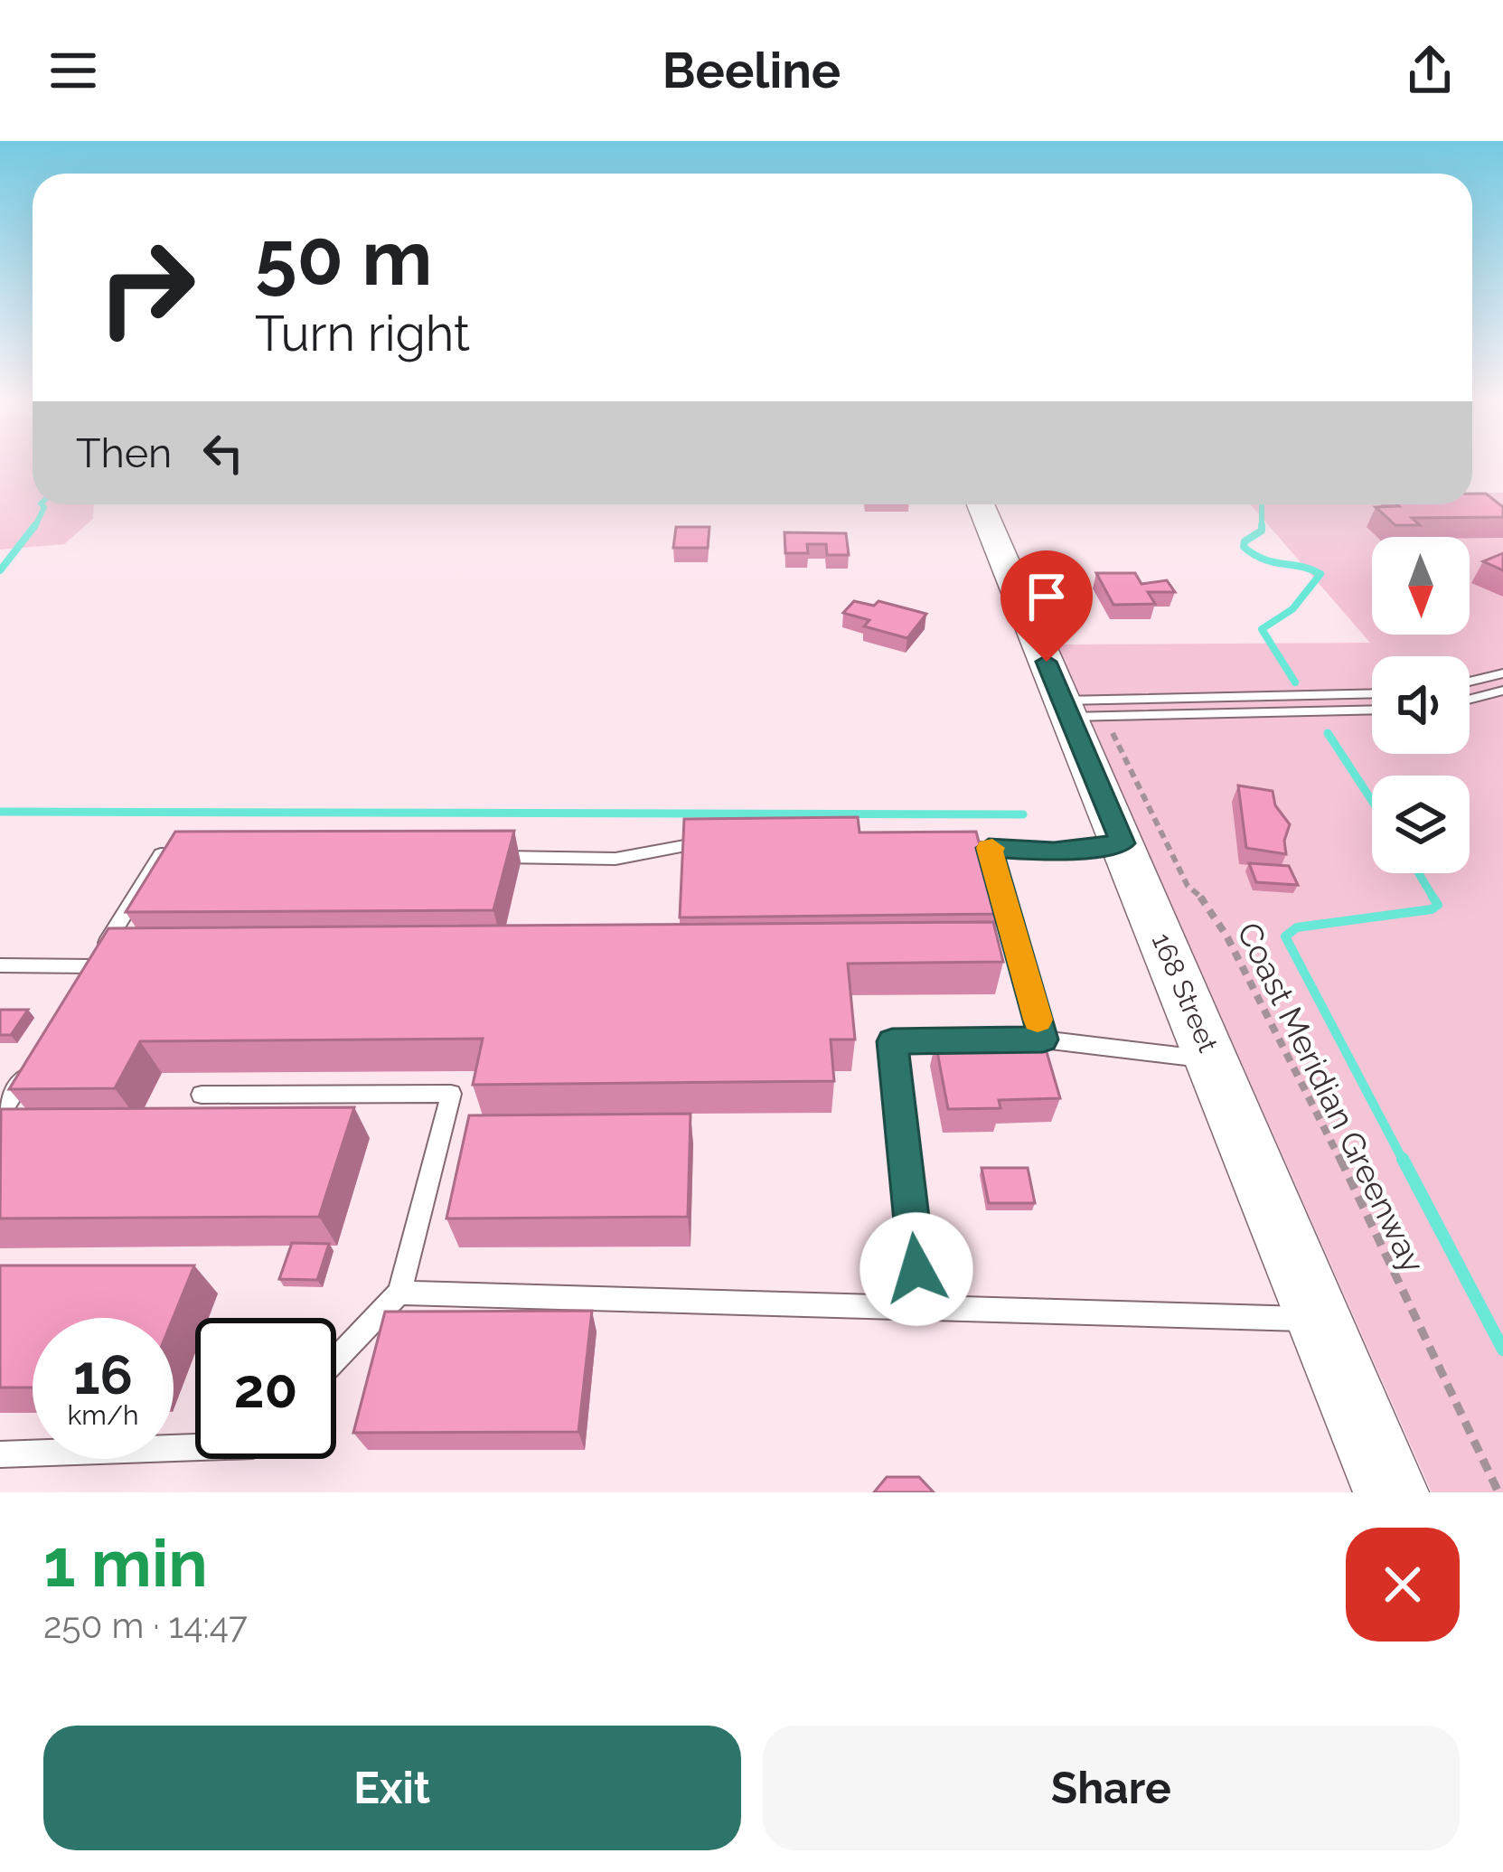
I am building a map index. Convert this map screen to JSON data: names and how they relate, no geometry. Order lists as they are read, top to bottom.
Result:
{
  "streets": {
    "main road": ["168 Street"],
    "path": ["Coast Meridian Greenway"]
  },
  "north": "bottom",
  "page": {
    "header": "Beeline",
    "turn": ["50 m", "Turn right"],
    "then": "Then",
    "speed": "16 km/h",
    "limit": "20",
    "heading": ["1 min", "250 m · 14:47"],
    "buttons": ["Exit", "Share"]
  }
}
